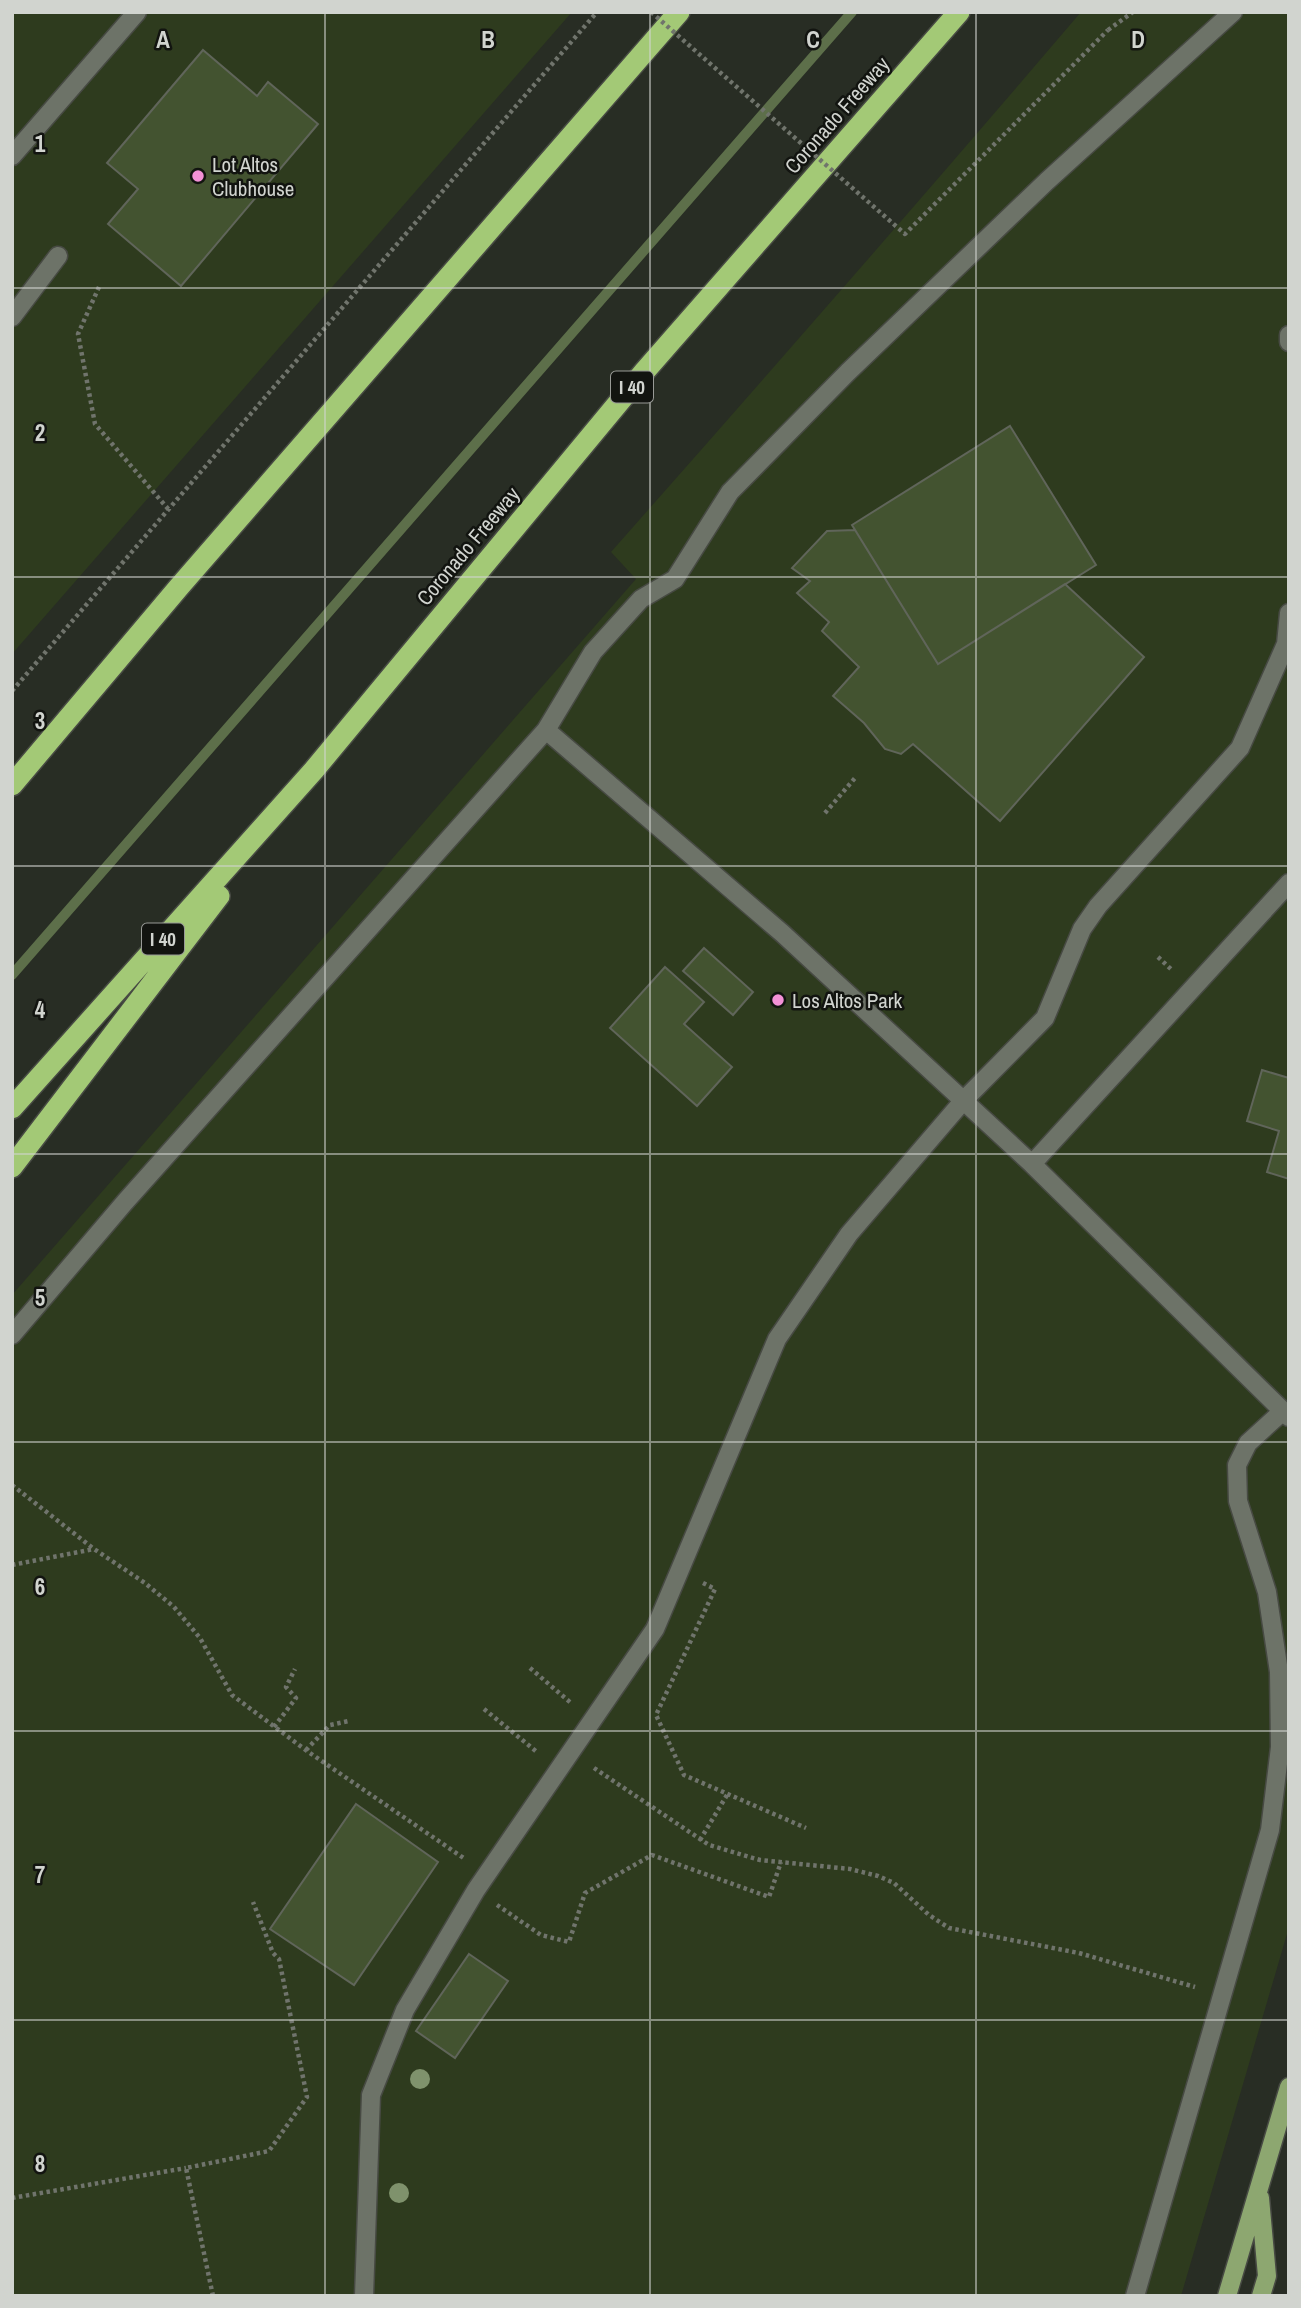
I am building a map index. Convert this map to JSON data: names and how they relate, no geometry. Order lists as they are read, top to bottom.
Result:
{
  "streets": {
    "highway": ["Coronado Freeway", "I 40"]
  },
  "places": ["Lot Altos Clubhouse", "Los Altos Park"],
  "grid": {
    "columns": [
      "A",
      "B",
      "C",
      "D"
    ],
    "rows": [
      "1",
      "2",
      "3",
      "4",
      "5",
      "6",
      "7",
      "8"
    ]
  }
}
